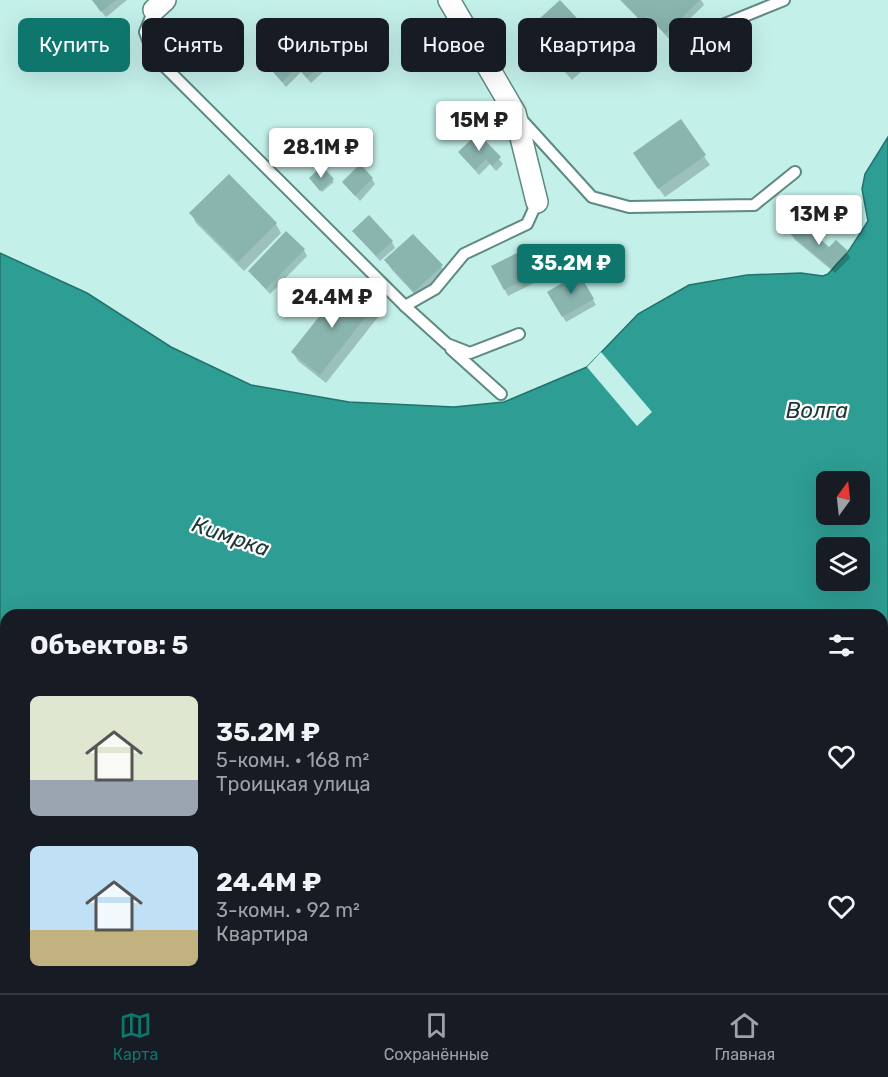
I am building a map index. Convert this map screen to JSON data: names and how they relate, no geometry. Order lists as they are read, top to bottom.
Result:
{
  "water": ["Волга", "Кимрка"],
  "north": "top",
  "page": {
    "chip": [
      "Купить",
      "Снять",
      "Фильтры",
      "Новое",
      "Квартира",
      "Дом"
    ],
    "price": [
      "15M ₽",
      "28.1M ₽",
      "13M ₽",
      "35.2M ₽",
      "24.4M ₽"
    ],
    "heading": "Объектов: 5",
    "list": [
      {
        "name": "35.2M ₽",
        "note": "5-комн. · 168 m² · Троицкая улица"
      },
      {
        "name": "24.4M ₽",
        "note": "3-комн. · 92 m² · Квартира"
      }
    ],
    "tabs": ["Карта", "Сохранённые", "Главная"]
  }
}
